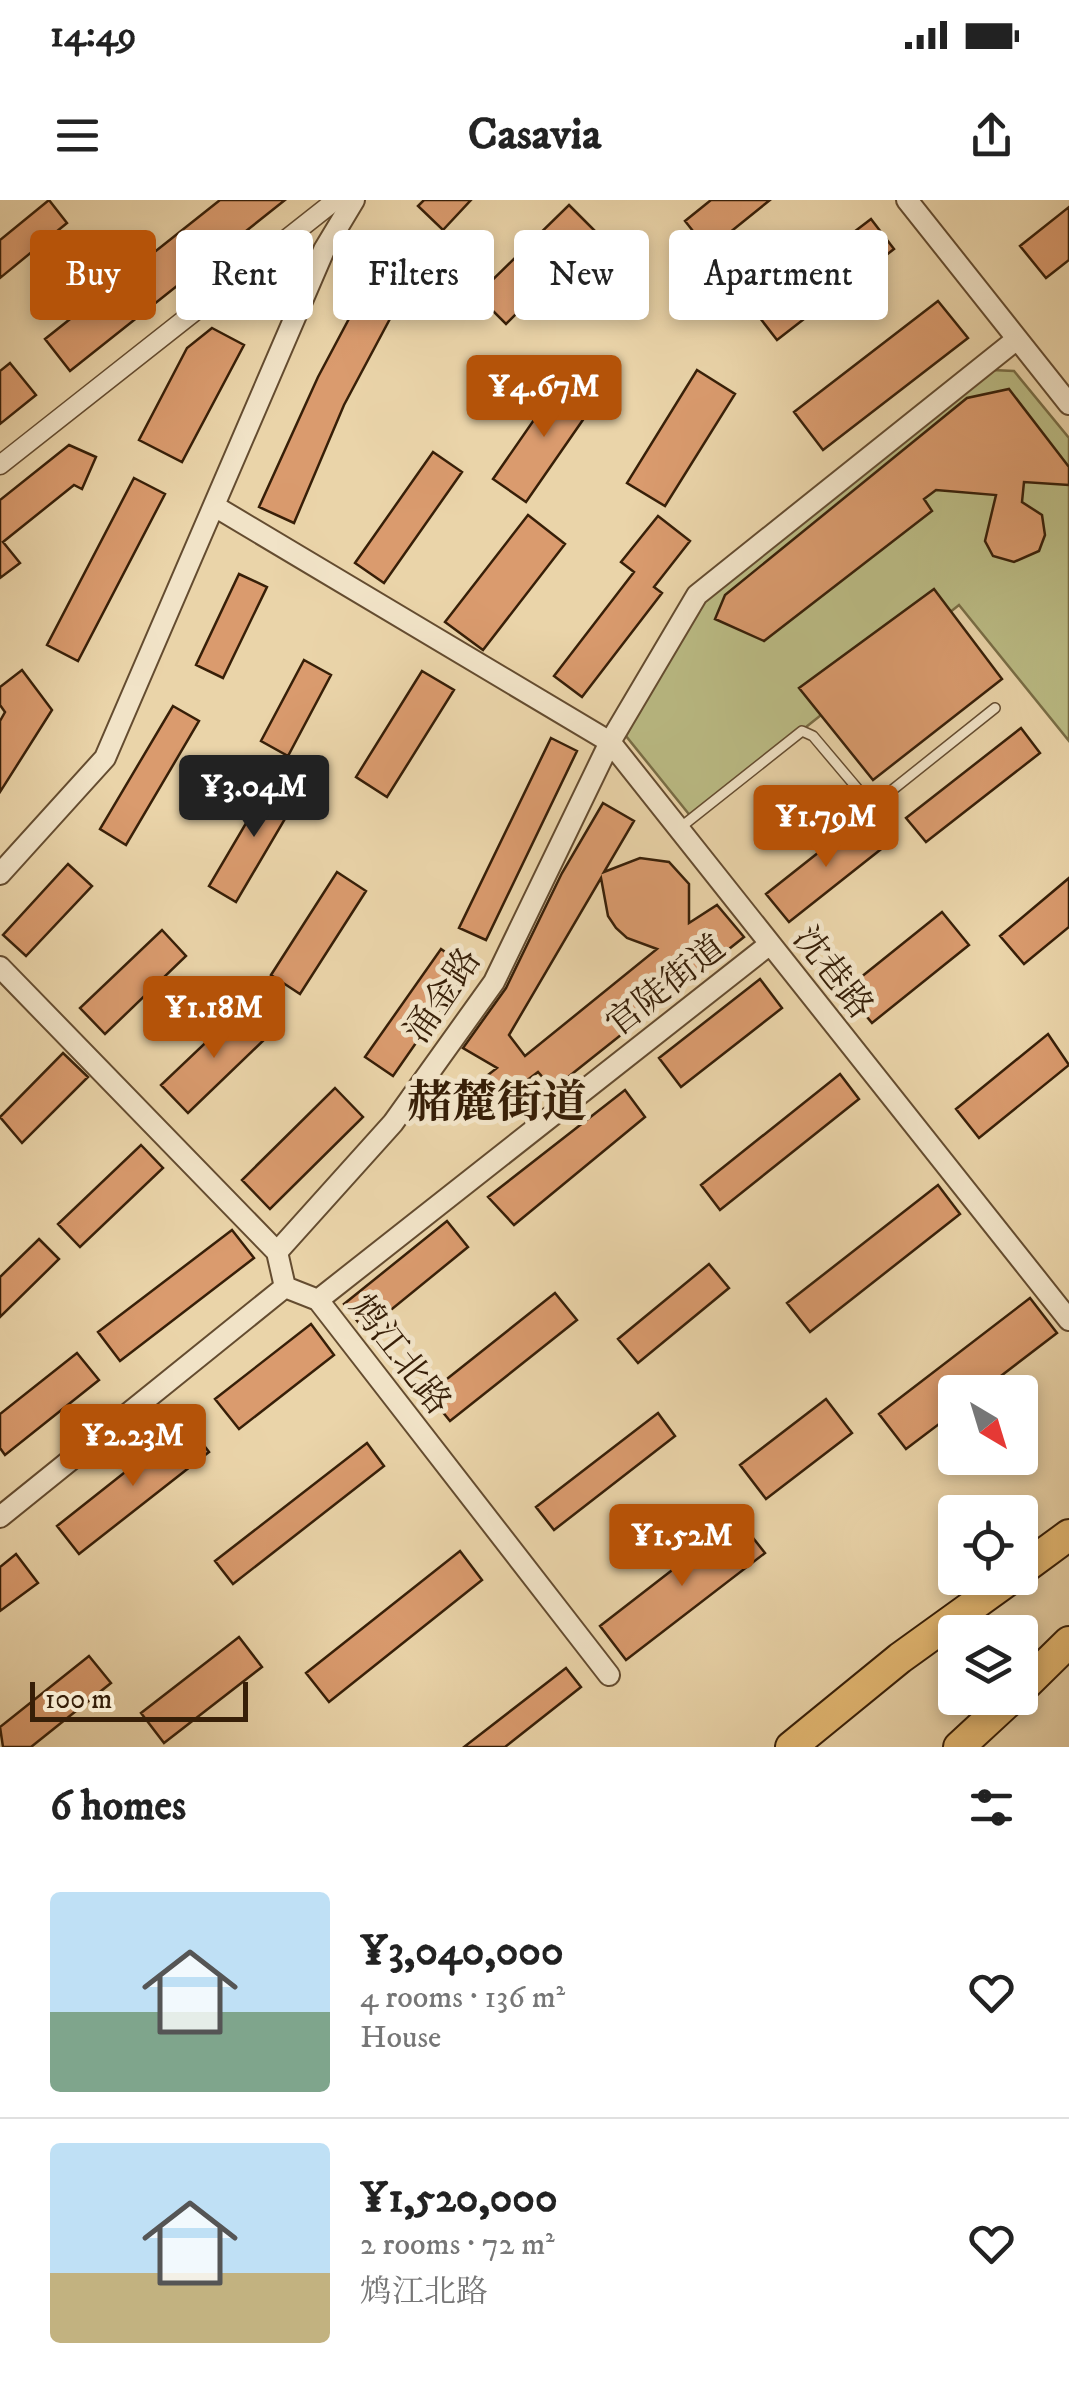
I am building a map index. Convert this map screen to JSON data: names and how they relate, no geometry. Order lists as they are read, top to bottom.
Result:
{
  "streets": {
    "street": [
      "沈巷路",
      "官陡街道",
      "涌金路",
      "鸩江北路"
    ]
  },
  "crossings": [
    ["沈巷路", "官陡街道"],
    ["沈巷路", "涌金路"],
    ["官陡街道", "鸩江北路"]
  ],
  "districts": ["赭麓街道"],
  "scale_bar": "100 m",
  "north": "bottom right",
  "page": {
    "status": "14:49",
    "header": "Casavia",
    "chip": [
      "Buy",
      "Rent",
      "Filters",
      "New",
      "Apartment"
    ],
    "price": [
      "¥4.67M",
      "¥3.04M",
      "¥1.79M",
      "¥1.18M",
      "¥2.23M",
      "¥1.52M"
    ],
    "scale": "100 m",
    "heading": "6 homes",
    "list": [
      {
        "name": "¥3,040,000",
        "note": "4 rooms · 136 m² · House"
      },
      {
        "name": "¥1,520,000",
        "note": "2 rooms · 72 m² · 鸩江北路"
      }
    ]
  }
}
